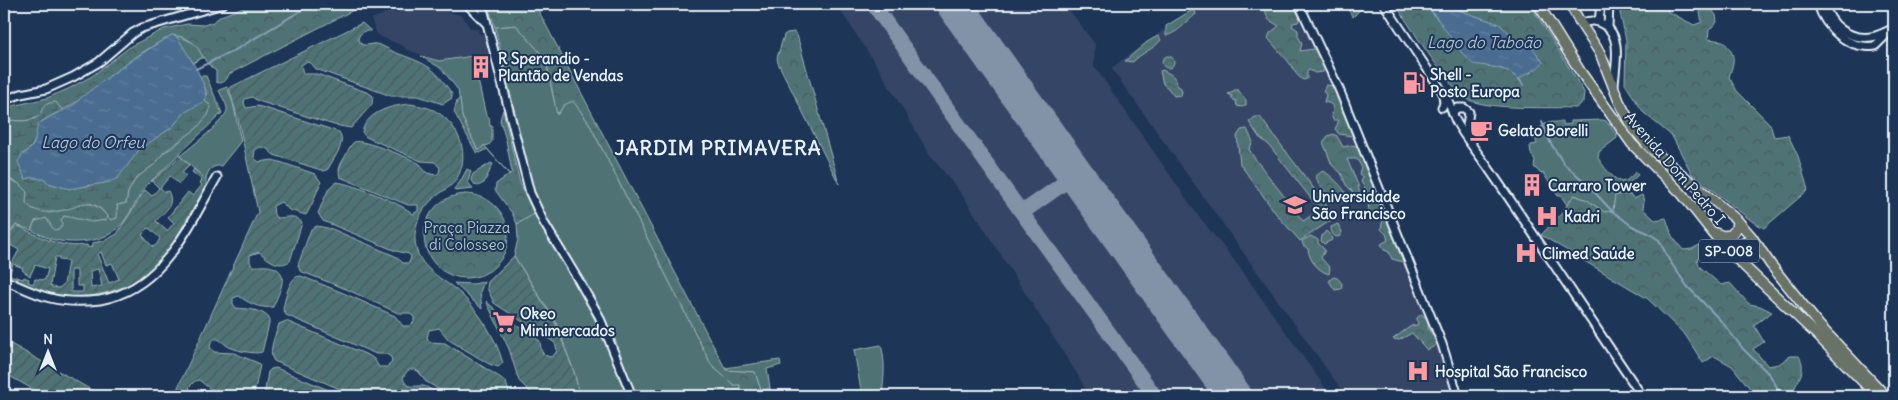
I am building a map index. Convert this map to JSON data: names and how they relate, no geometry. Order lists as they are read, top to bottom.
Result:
{
  "streets": {
    "main road": ["Avenida Dom Pedro I", "SP-008"]
  },
  "districts": ["JARDIM PRIMAVERA"],
  "water": ["Lago do Taboão", "Lago do Orfeu"],
  "parks": ["Praça Piazza di Colosseo"],
  "places": {
    "building": ["R Sperandio - Plantão de Vendas", "Carraro Tower"],
    "fuel station": ["Shell - Posto Europa"],
    "cafe": ["Gelato Borelli"],
    "school or university": ["Universidade São Francisco"],
    "hospital": ["Kadri", "Climed Saúde", "Hospital São Francisco"],
    "supermarket": ["Okeo Minimercados"]
  },
  "north": "top"
}
